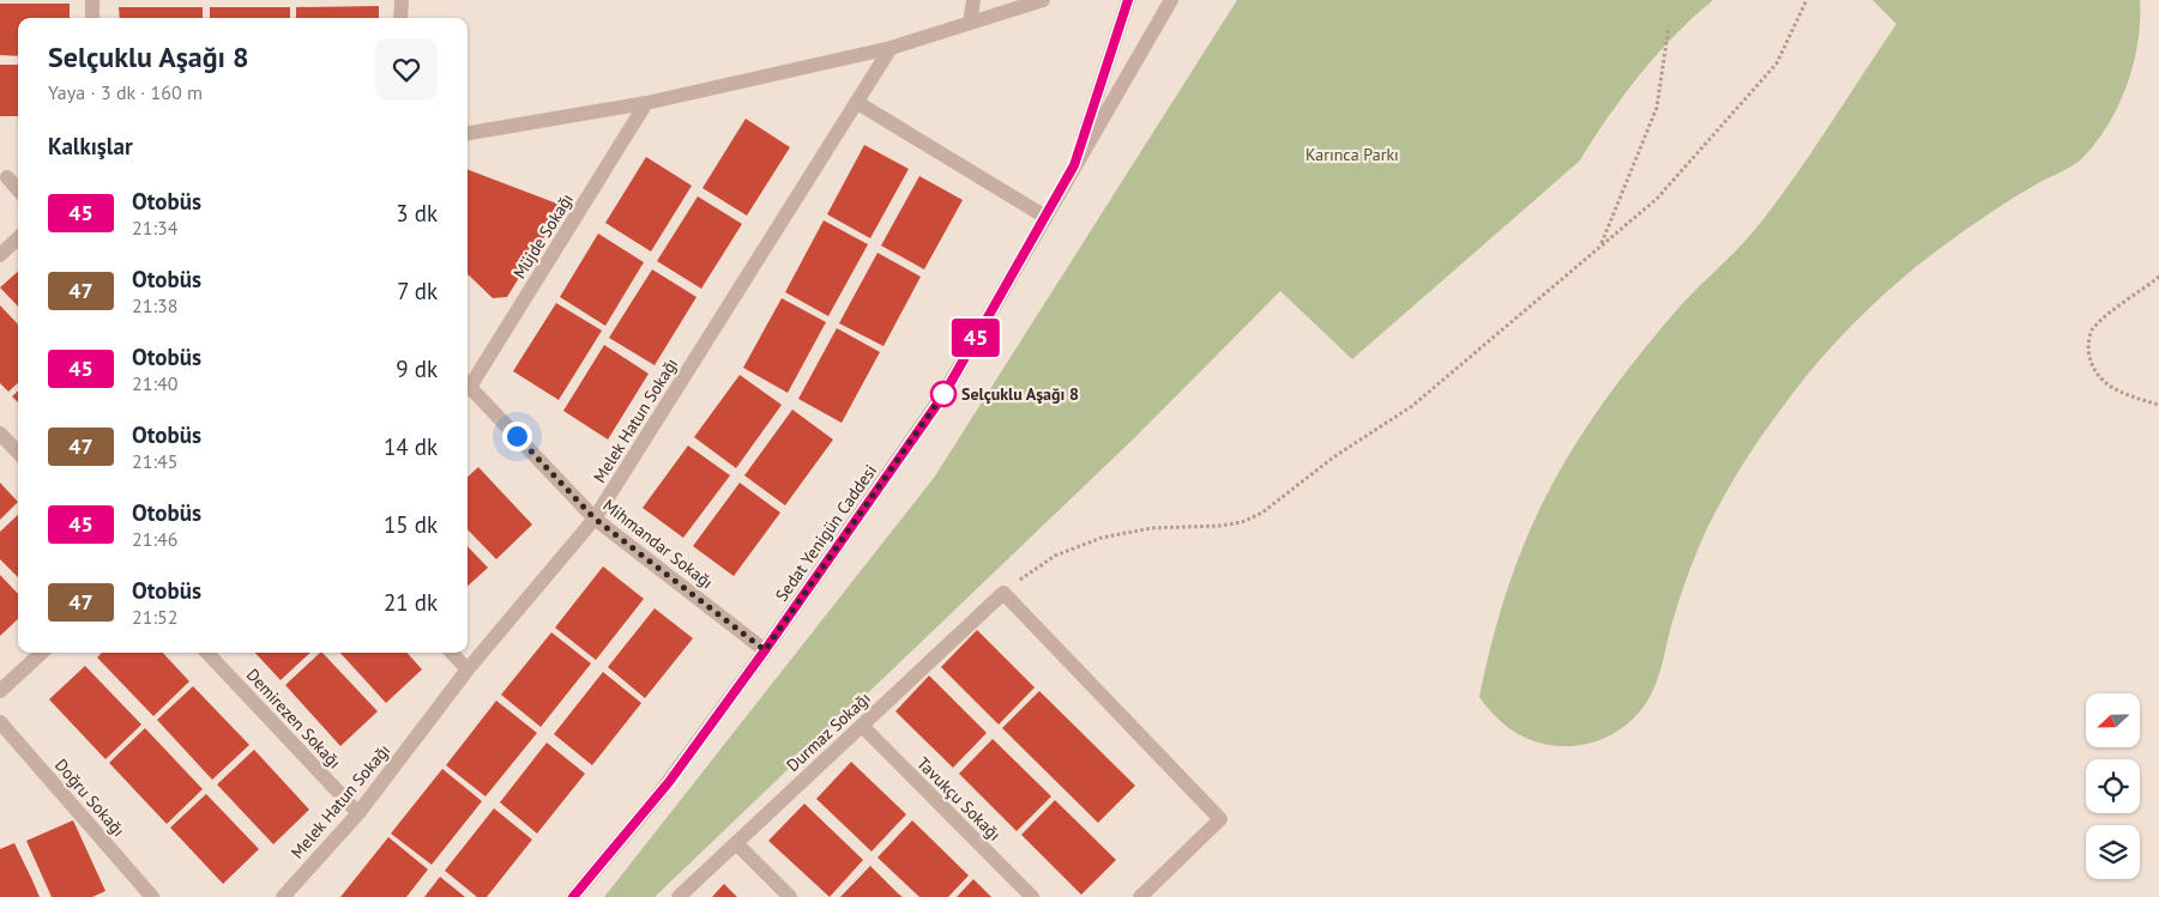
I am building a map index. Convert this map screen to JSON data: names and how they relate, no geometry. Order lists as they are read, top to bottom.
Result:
{
  "streets": {
    "street": [
      "Müjde Sokağı",
      "Melek Hatun Sokağı",
      "Sedat Yenigün Caddesi",
      "Mihmandar Sokağı",
      "Demirezen Sokağı",
      "Durmaz Sokağı",
      "Doğru Sokağı",
      "Tavukçu Sokağı"
    ]
  },
  "crossings": [
    ["Melek Hatun Sokağı", "Mihmandar Sokağı"],
    ["Melek Hatun Sokağı", "Demirezen Sokağı"],
    ["Sedat Yenigün Caddesi", "Mihmandar Sokağı"],
    ["Durmaz Sokağı", "Tavukçu Sokağı"]
  ],
  "parks": ["Karınca Parkı"],
  "places": ["Selçuklu Aşağı 8"],
  "lines": ["bus line 45"],
  "north": "left",
  "page": {
    "on_map": "45",
    "heading": [
      ["Selçuklu Aşağı 8", "Yaya · 3 dk · 160 m"],
      "Kalkışlar"
    ],
    "list": [
      {
        "mark": "45",
        "name": "Otobüs",
        "note": "21:34",
        "value": "3 dk"
      },
      {
        "mark": "47",
        "name": "Otobüs",
        "note": "21:38",
        "value": "7 dk"
      },
      {
        "mark": "45",
        "name": "Otobüs",
        "note": "21:40",
        "value": "9 dk"
      },
      {
        "mark": "47",
        "name": "Otobüs",
        "note": "21:45",
        "value": "14 dk"
      },
      {
        "mark": "45",
        "name": "Otobüs",
        "note": "21:46",
        "value": "15 dk"
      },
      {
        "mark": "47",
        "name": "Otobüs",
        "note": "21:52",
        "value": "21 dk"
      }
    ]
  }
}
